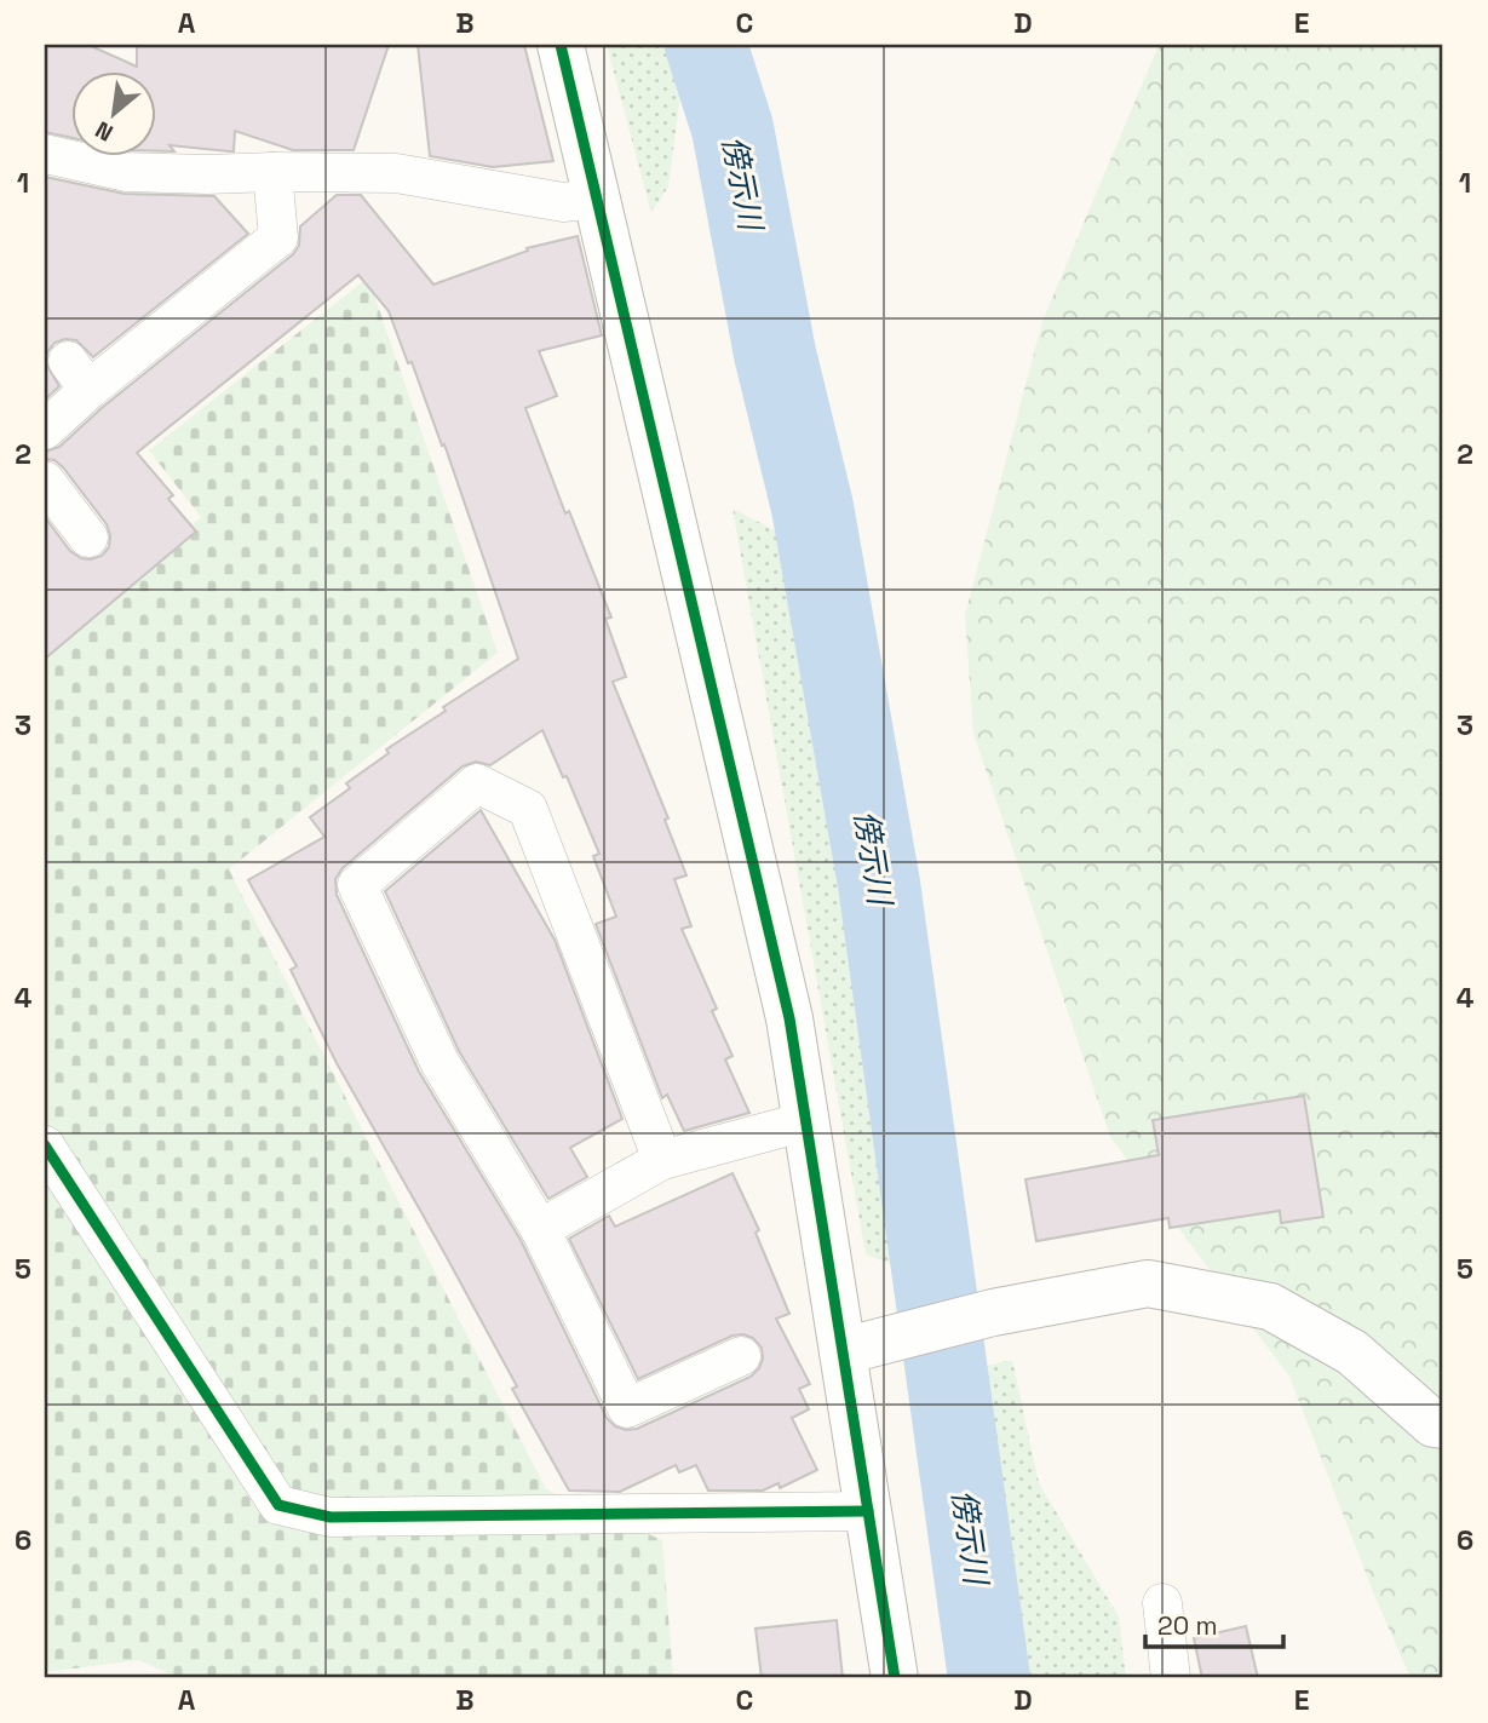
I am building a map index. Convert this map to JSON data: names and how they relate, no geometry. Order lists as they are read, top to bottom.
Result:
{
  "water": ["傍示川"],
  "scale_bar": "20 m",
  "north": "bottom left",
  "grid": {
    "columns": [
      "A",
      "B",
      "C",
      "D",
      "E"
    ],
    "rows": [
      "1",
      "2",
      "3",
      "4",
      "5",
      "6"
    ]
  }
}
